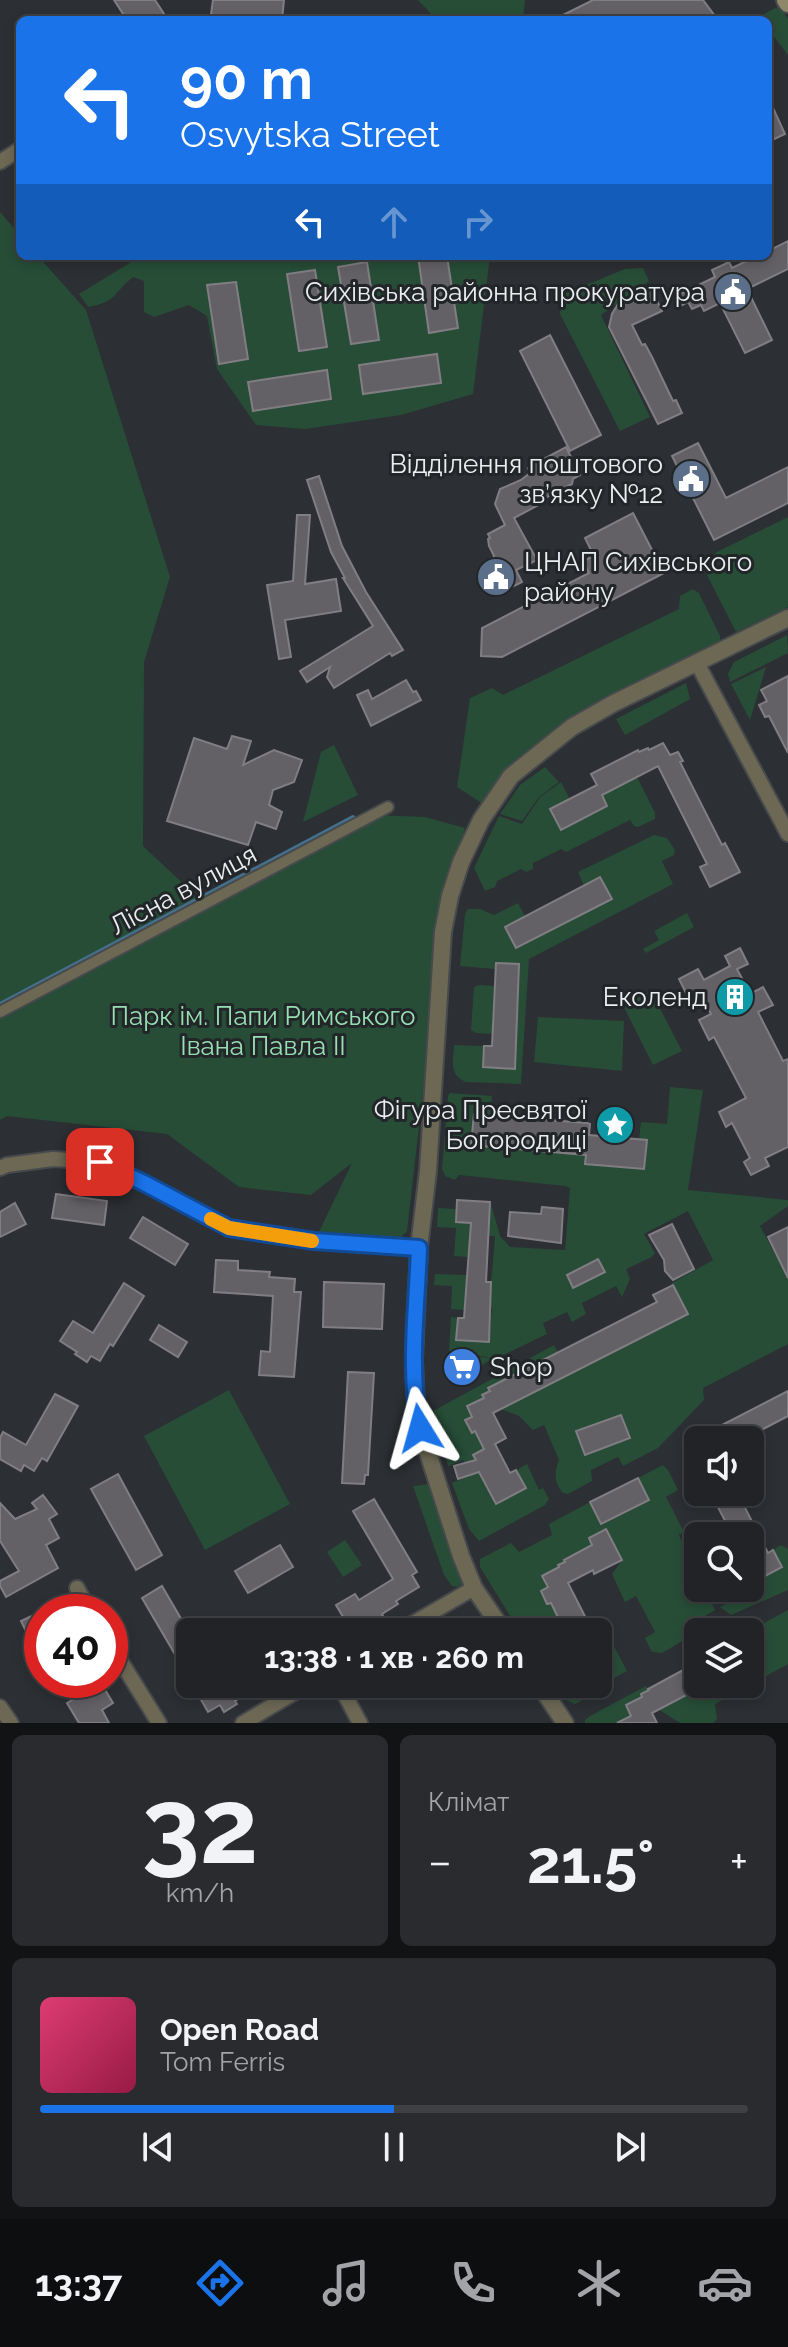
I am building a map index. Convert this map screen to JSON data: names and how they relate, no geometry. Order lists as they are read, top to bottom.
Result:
{
  "streets": {
    "street": ["Лісна вулиця"]
  },
  "parks": ["Парк ім. Папи Римського Івана Павла ІІ"],
  "places": {
    "public building": ["Сихівська районна прокуратура", "Відділення поштового зв’язку №12", "ЦНАП Сихівського району"],
    "building": ["Еколенд"],
    "place": ["Фігура Пресвятої Богородиці"],
    "supermarket": ["Shop"]
  },
  "page": {
    "turn": ["90 m", "Osvytska Street"],
    "limit": "40",
    "trip": "13:38 · 1 хв · 260 m",
    "tile": [
      ["32", "km/h"],
      "Клімат"
    ],
    "heat": ["−", "21.5°", "+"],
    "song": ["Open Road", "Tom Ferris"],
    "tabs": "13:37"
  }
}
